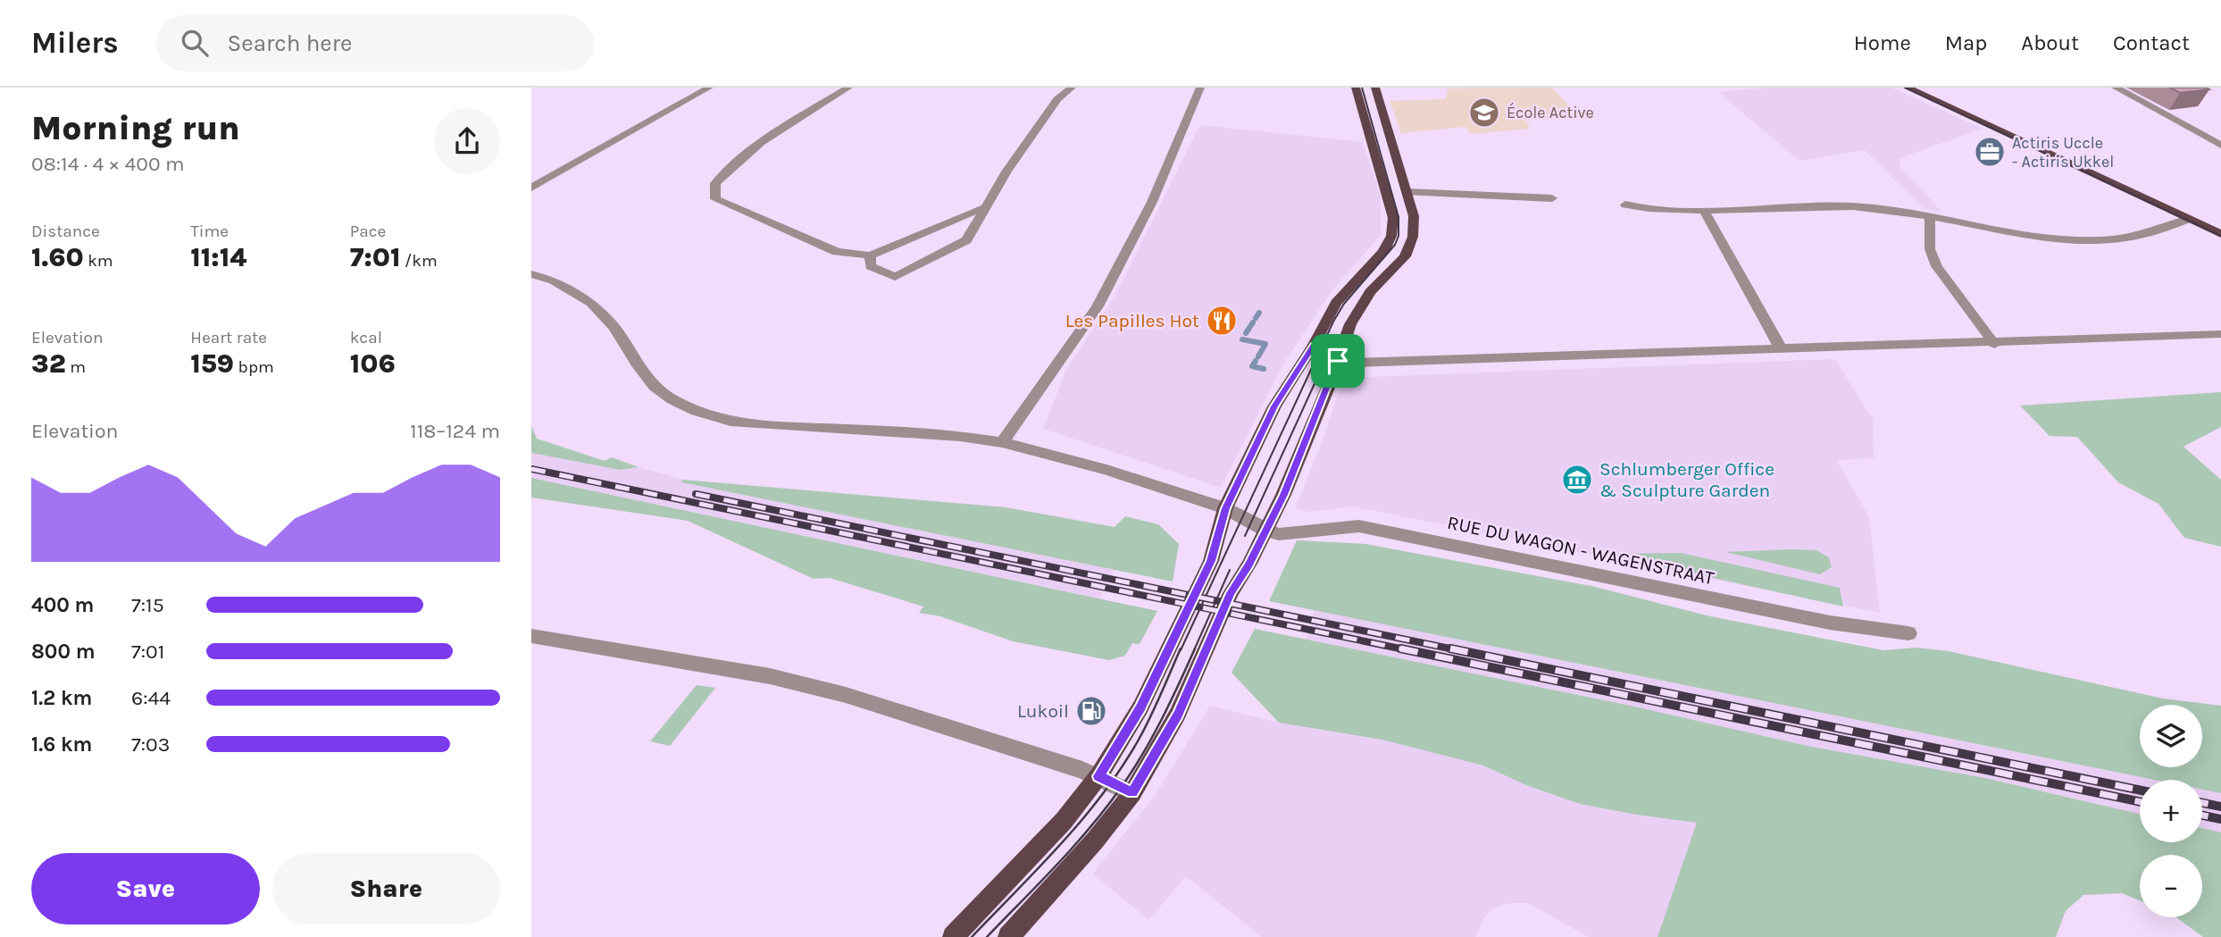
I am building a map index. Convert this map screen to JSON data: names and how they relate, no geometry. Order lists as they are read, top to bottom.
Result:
{
  "streets": {
    "street": ["RUE DU WAGON - WAGENSTRAAT"]
  },
  "places": {
    "school or university": ["École Active"],
    "office": ["Actiris Uccle - Actiris Ukkel"],
    "restaurant": ["Les Papilles Hot"],
    "museum": ["Schlumberger Office & Sculpture Garden"],
    "fuel station": ["Lukoil"]
  },
  "page": {
    "header": "Milers",
    "search": "Search here",
    "nav": [
      "Home",
      "Map",
      "About",
      "Contact"
    ],
    "heading": ["Morning run", "08:14 · 4 × 400 m"],
    "stats": [
      ["Distance", "1.60 km"],
      ["Time", "11:14"],
      ["Pace", "7:01 /km"],
      ["Elevation", "32 m"],
      ["Heart rate", "159 bpm"],
      ["kcal", "106"]
    ],
    "chart": ["Elevation", "118–124 m"],
    "list": [
      {
        "name": "400 m",
        "note": "7:15"
      },
      {
        "name": "800 m",
        "note": "7:01"
      },
      {
        "name": "1.2 km",
        "note": "6:44"
      },
      {
        "name": "1.6 km",
        "note": "7:03"
      }
    ],
    "map_buttons": ["+", "−"],
    "buttons": ["Save", "Share"]
  }
}
